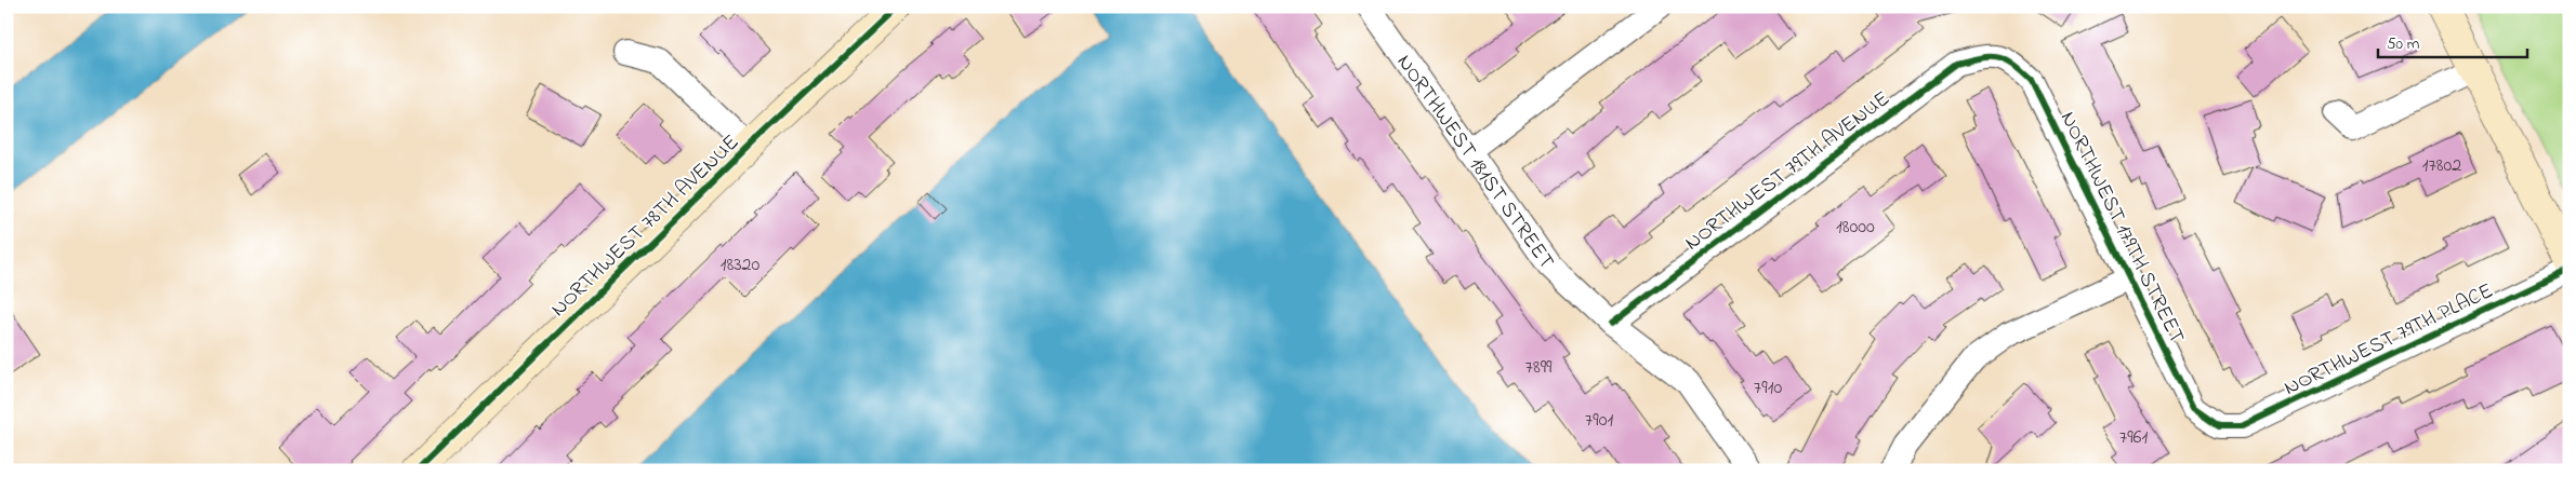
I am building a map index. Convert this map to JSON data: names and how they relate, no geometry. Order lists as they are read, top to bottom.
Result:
{
  "streets": {
    "street": [
      "NORTHWEST 181ST STREET",
      "NORTHWEST 79TH AVENUE",
      "NORTHWEST 78TH AVENUE",
      "NORTHWEST 179TH STREET",
      "NORTHWEST 79TH PLACE"
    ]
  },
  "crossings": [
    ["NORTHWEST 181ST STREET", "NORTHWEST 79TH AVENUE"],
    ["NORTHWEST 79TH AVENUE", "NORTHWEST 179TH STREET"],
    ["NORTHWEST 179TH STREET", "NORTHWEST 79TH PLACE"]
  ],
  "house_numbers": [
    "17802",
    "18000",
    "18320",
    "7899",
    "7910",
    "7901",
    "7961"
  ],
  "scale_bar": "50 m"
}
